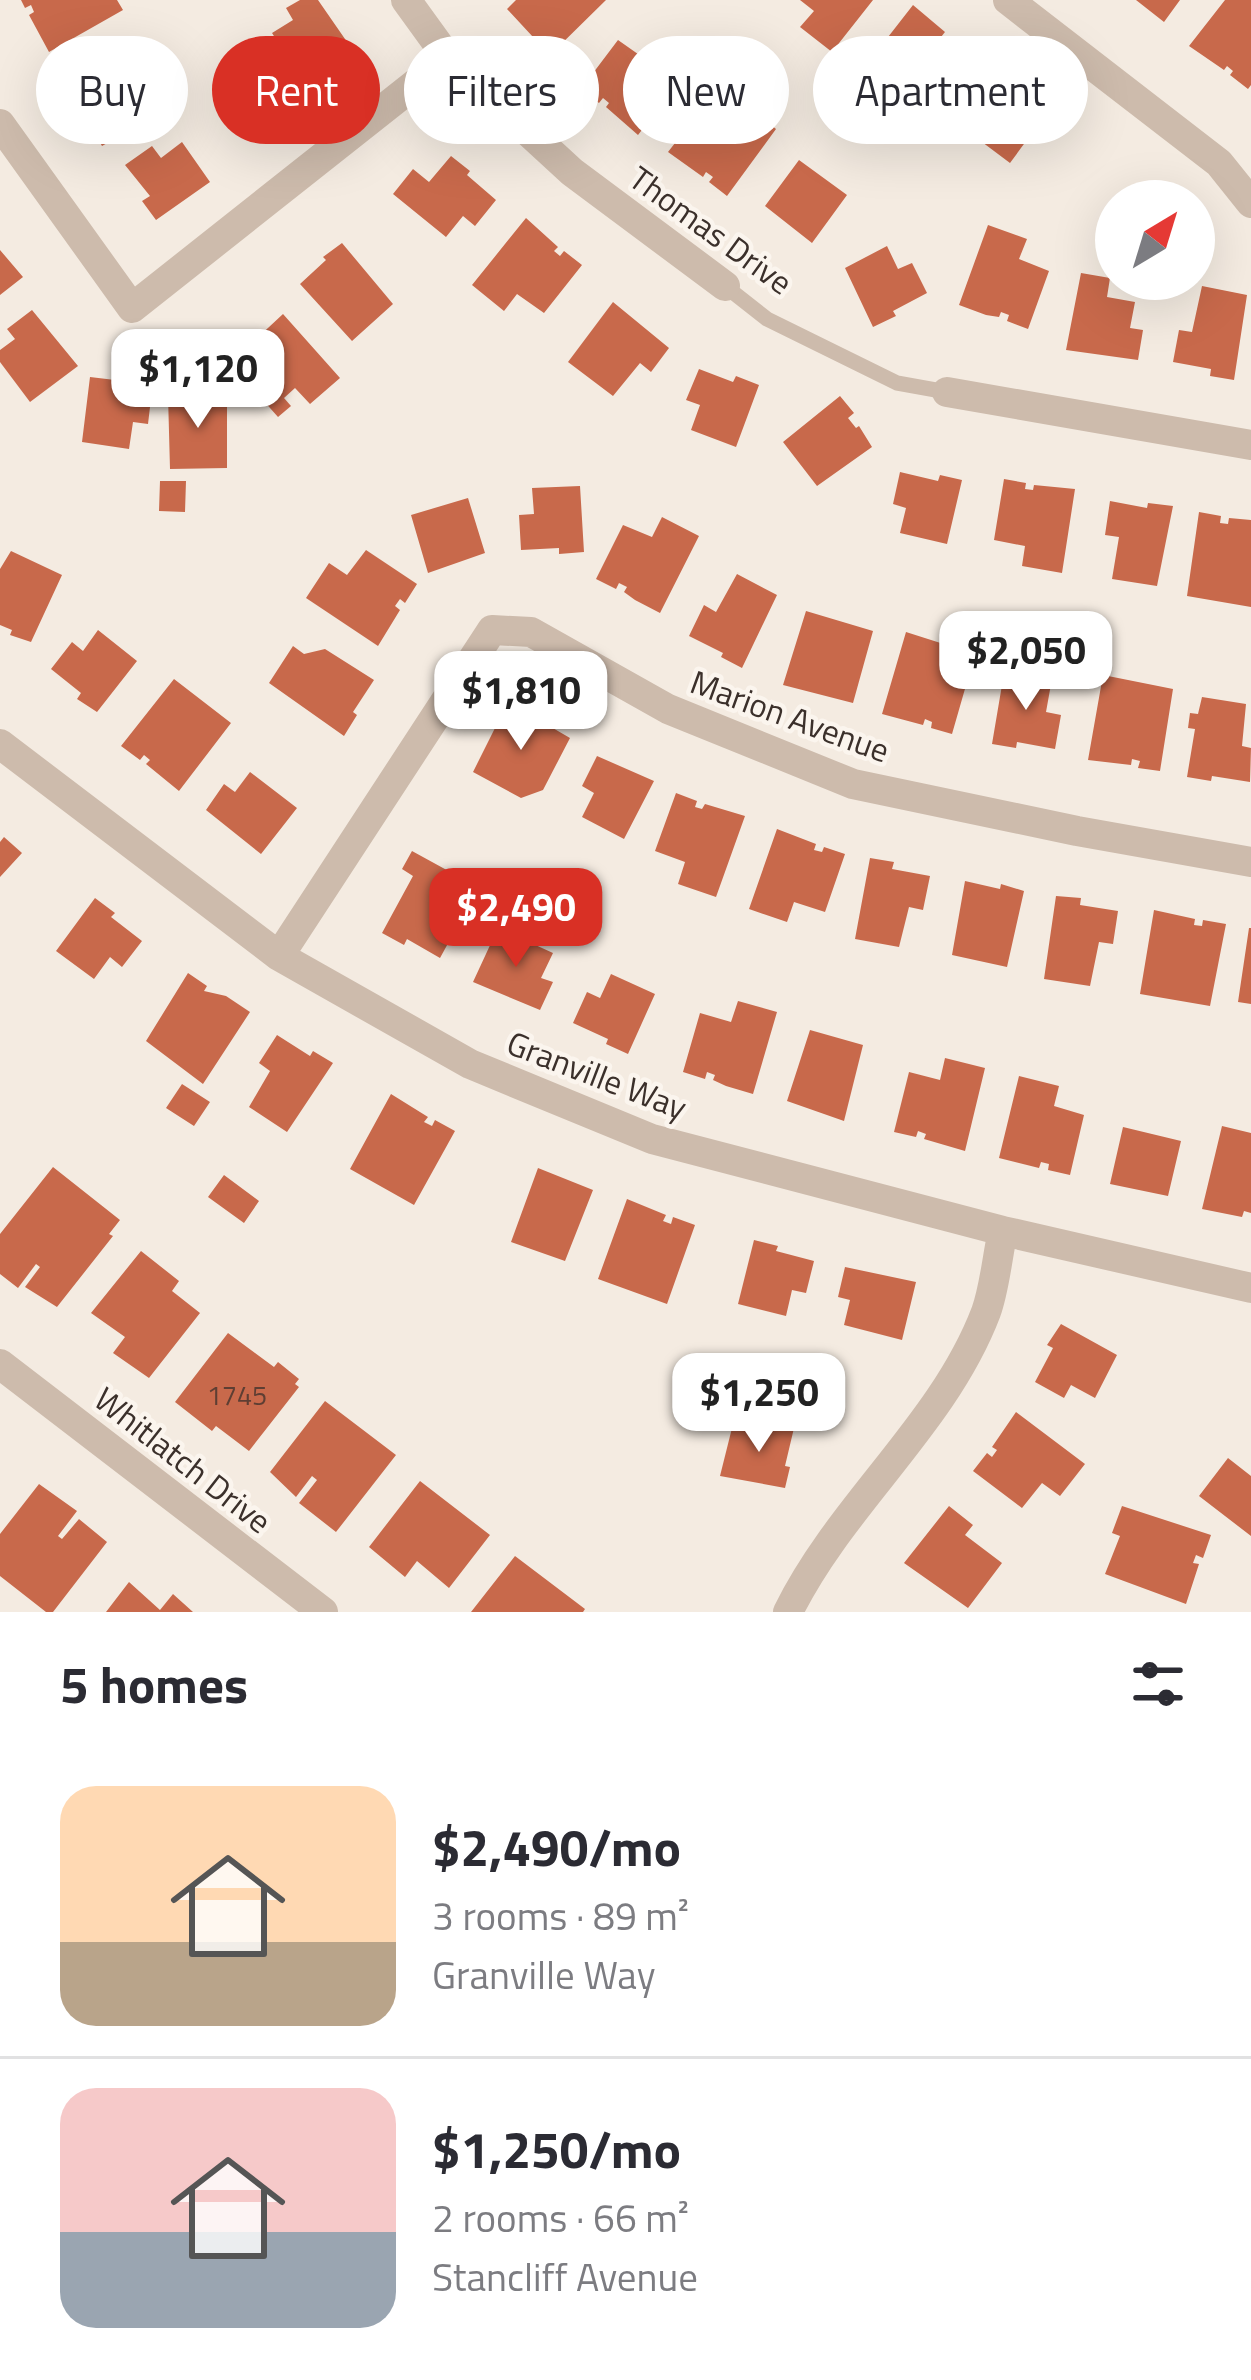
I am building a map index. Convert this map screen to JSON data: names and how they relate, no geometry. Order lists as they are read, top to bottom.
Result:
{
  "streets": {
    "street": [
      "Thomas Drive",
      "Marion Avenue",
      "Granville Way",
      "Whitlatch Drive"
    ]
  },
  "crossings": [
    ["Marion Avenue", "Granville Way"]
  ],
  "house_numbers": ["1745"],
  "north": "top right",
  "page": {
    "chip": [
      "Buy",
      "Rent",
      "Filters",
      "New",
      "Apartment"
    ],
    "price": [
      "$1,120",
      "$2,050",
      "$1,810",
      "$2,490",
      "$1,250"
    ],
    "heading": "5 homes",
    "list": [
      {
        "name": "$2,490/mo",
        "note": "3 rooms · 89 m² · Granville Way"
      },
      {
        "name": "$1,250/mo",
        "note": "2 rooms · 66 m² · Stancliff Avenue"
      }
    ]
  }
}
